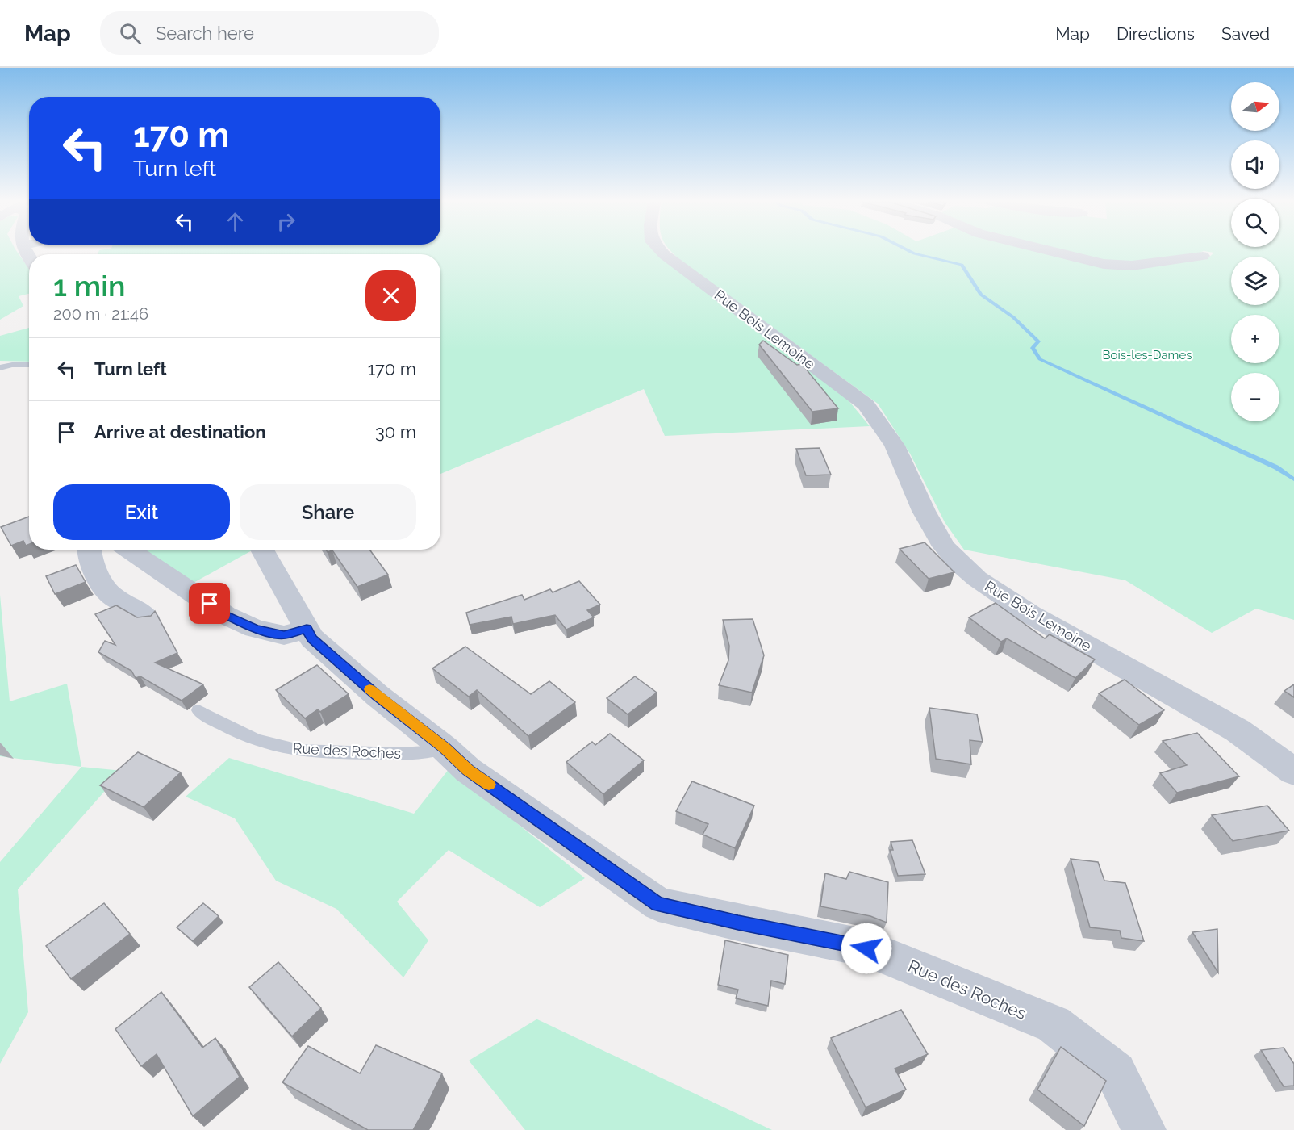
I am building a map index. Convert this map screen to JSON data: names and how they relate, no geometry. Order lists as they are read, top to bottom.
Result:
{
  "streets": {
    "street": ["Rue Bois Lemoine", "Rue des Roches"]
  },
  "parks": ["Bois-les-Dames"],
  "north": "right",
  "page": {
    "header": "Map",
    "search": "Search here",
    "nav": ["Map", "Directions", "Saved"],
    "map_buttons": ["+", "−"],
    "turn": ["170 m", "Turn left"],
    "heading": ["1 min", "200 m · 21:46"],
    "list": [
      {
        "name": "Turn left",
        "value": "170 m"
      },
      {
        "name": "Arrive at destination",
        "value": "30 m"
      }
    ],
    "buttons": ["Exit", "Share"]
  }
}
